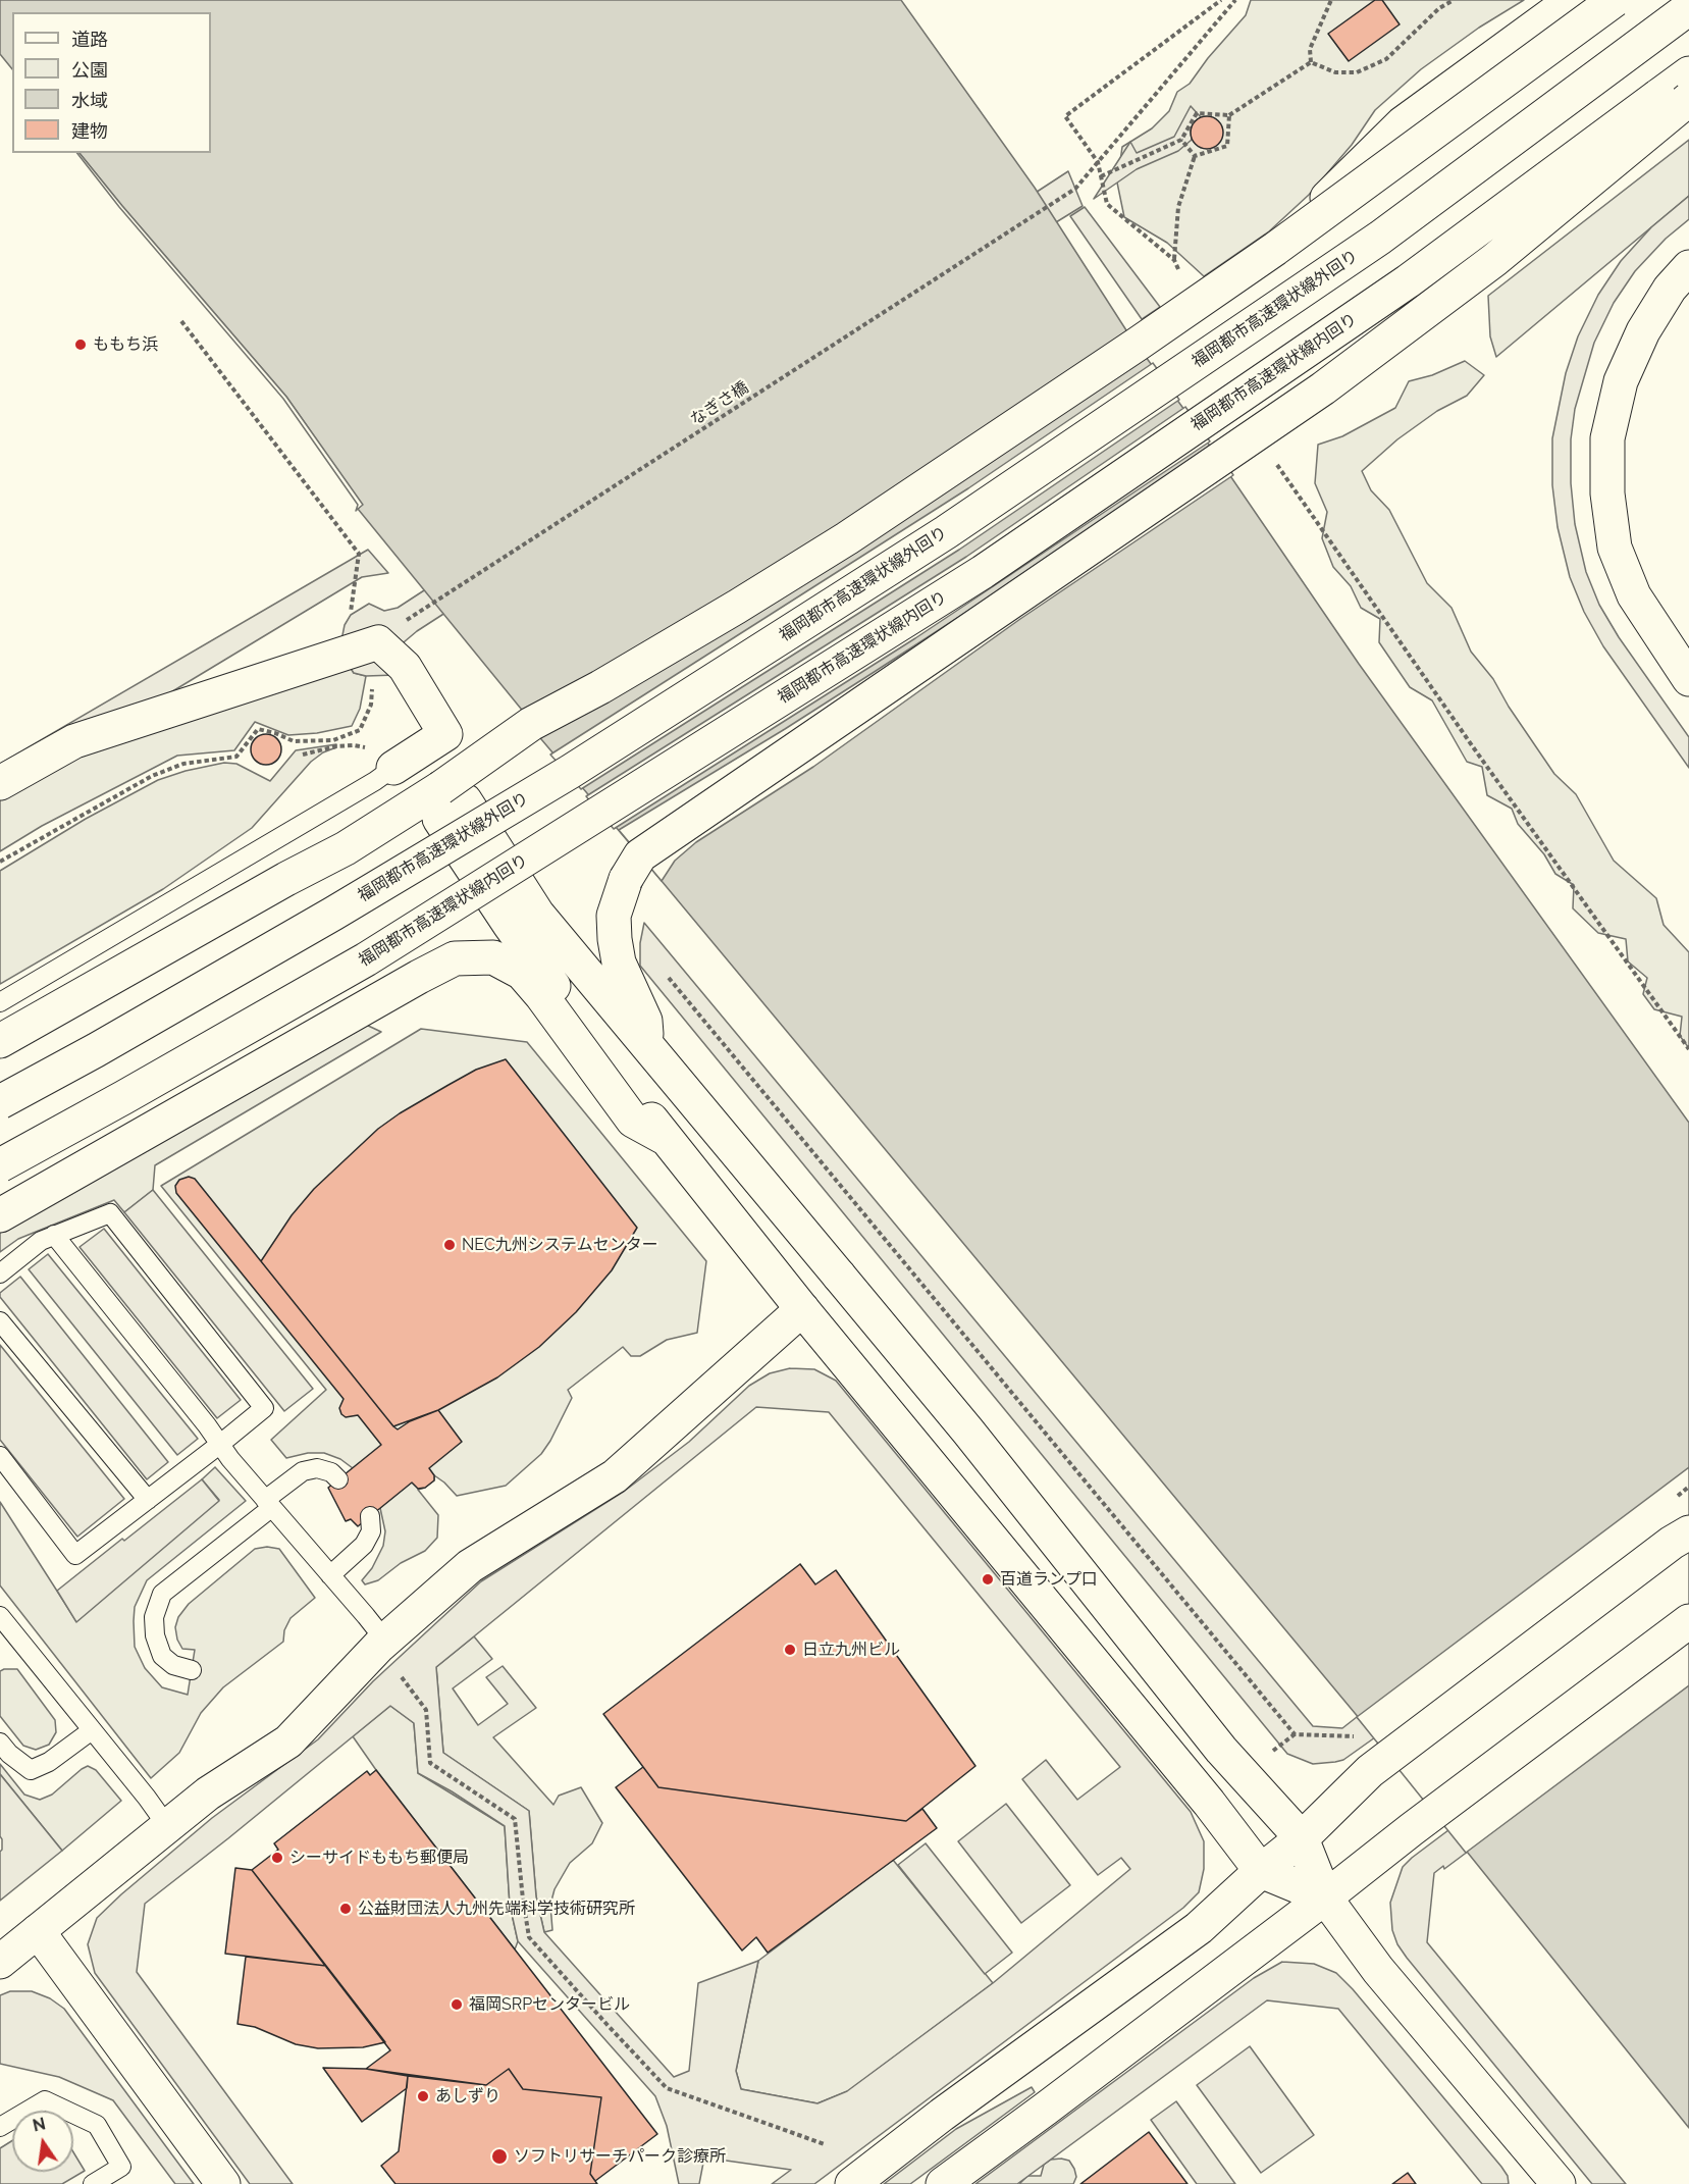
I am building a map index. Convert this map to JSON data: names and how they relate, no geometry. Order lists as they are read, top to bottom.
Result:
{
  "streets": {
    "main road": ["福岡都市高速環状線外回り", "福岡都市高速環状線内回り"],
    "path": ["なぎさ橋"]
  },
  "places": [
    "ももち浜",
    "NEC九州システムセンター",
    "百道ランプ口",
    "日立九州ビル",
    "シーサイドももち郵便局",
    "公益財団法人九州先端科学技術研究所",
    "福岡SRPセンタービル",
    "あしずり",
    "ソフトリサーチパーク診療所"
  ],
  "legend": [
    "道路",
    "公園",
    "水域",
    "建物"
  ],
  "north": "top"
}
